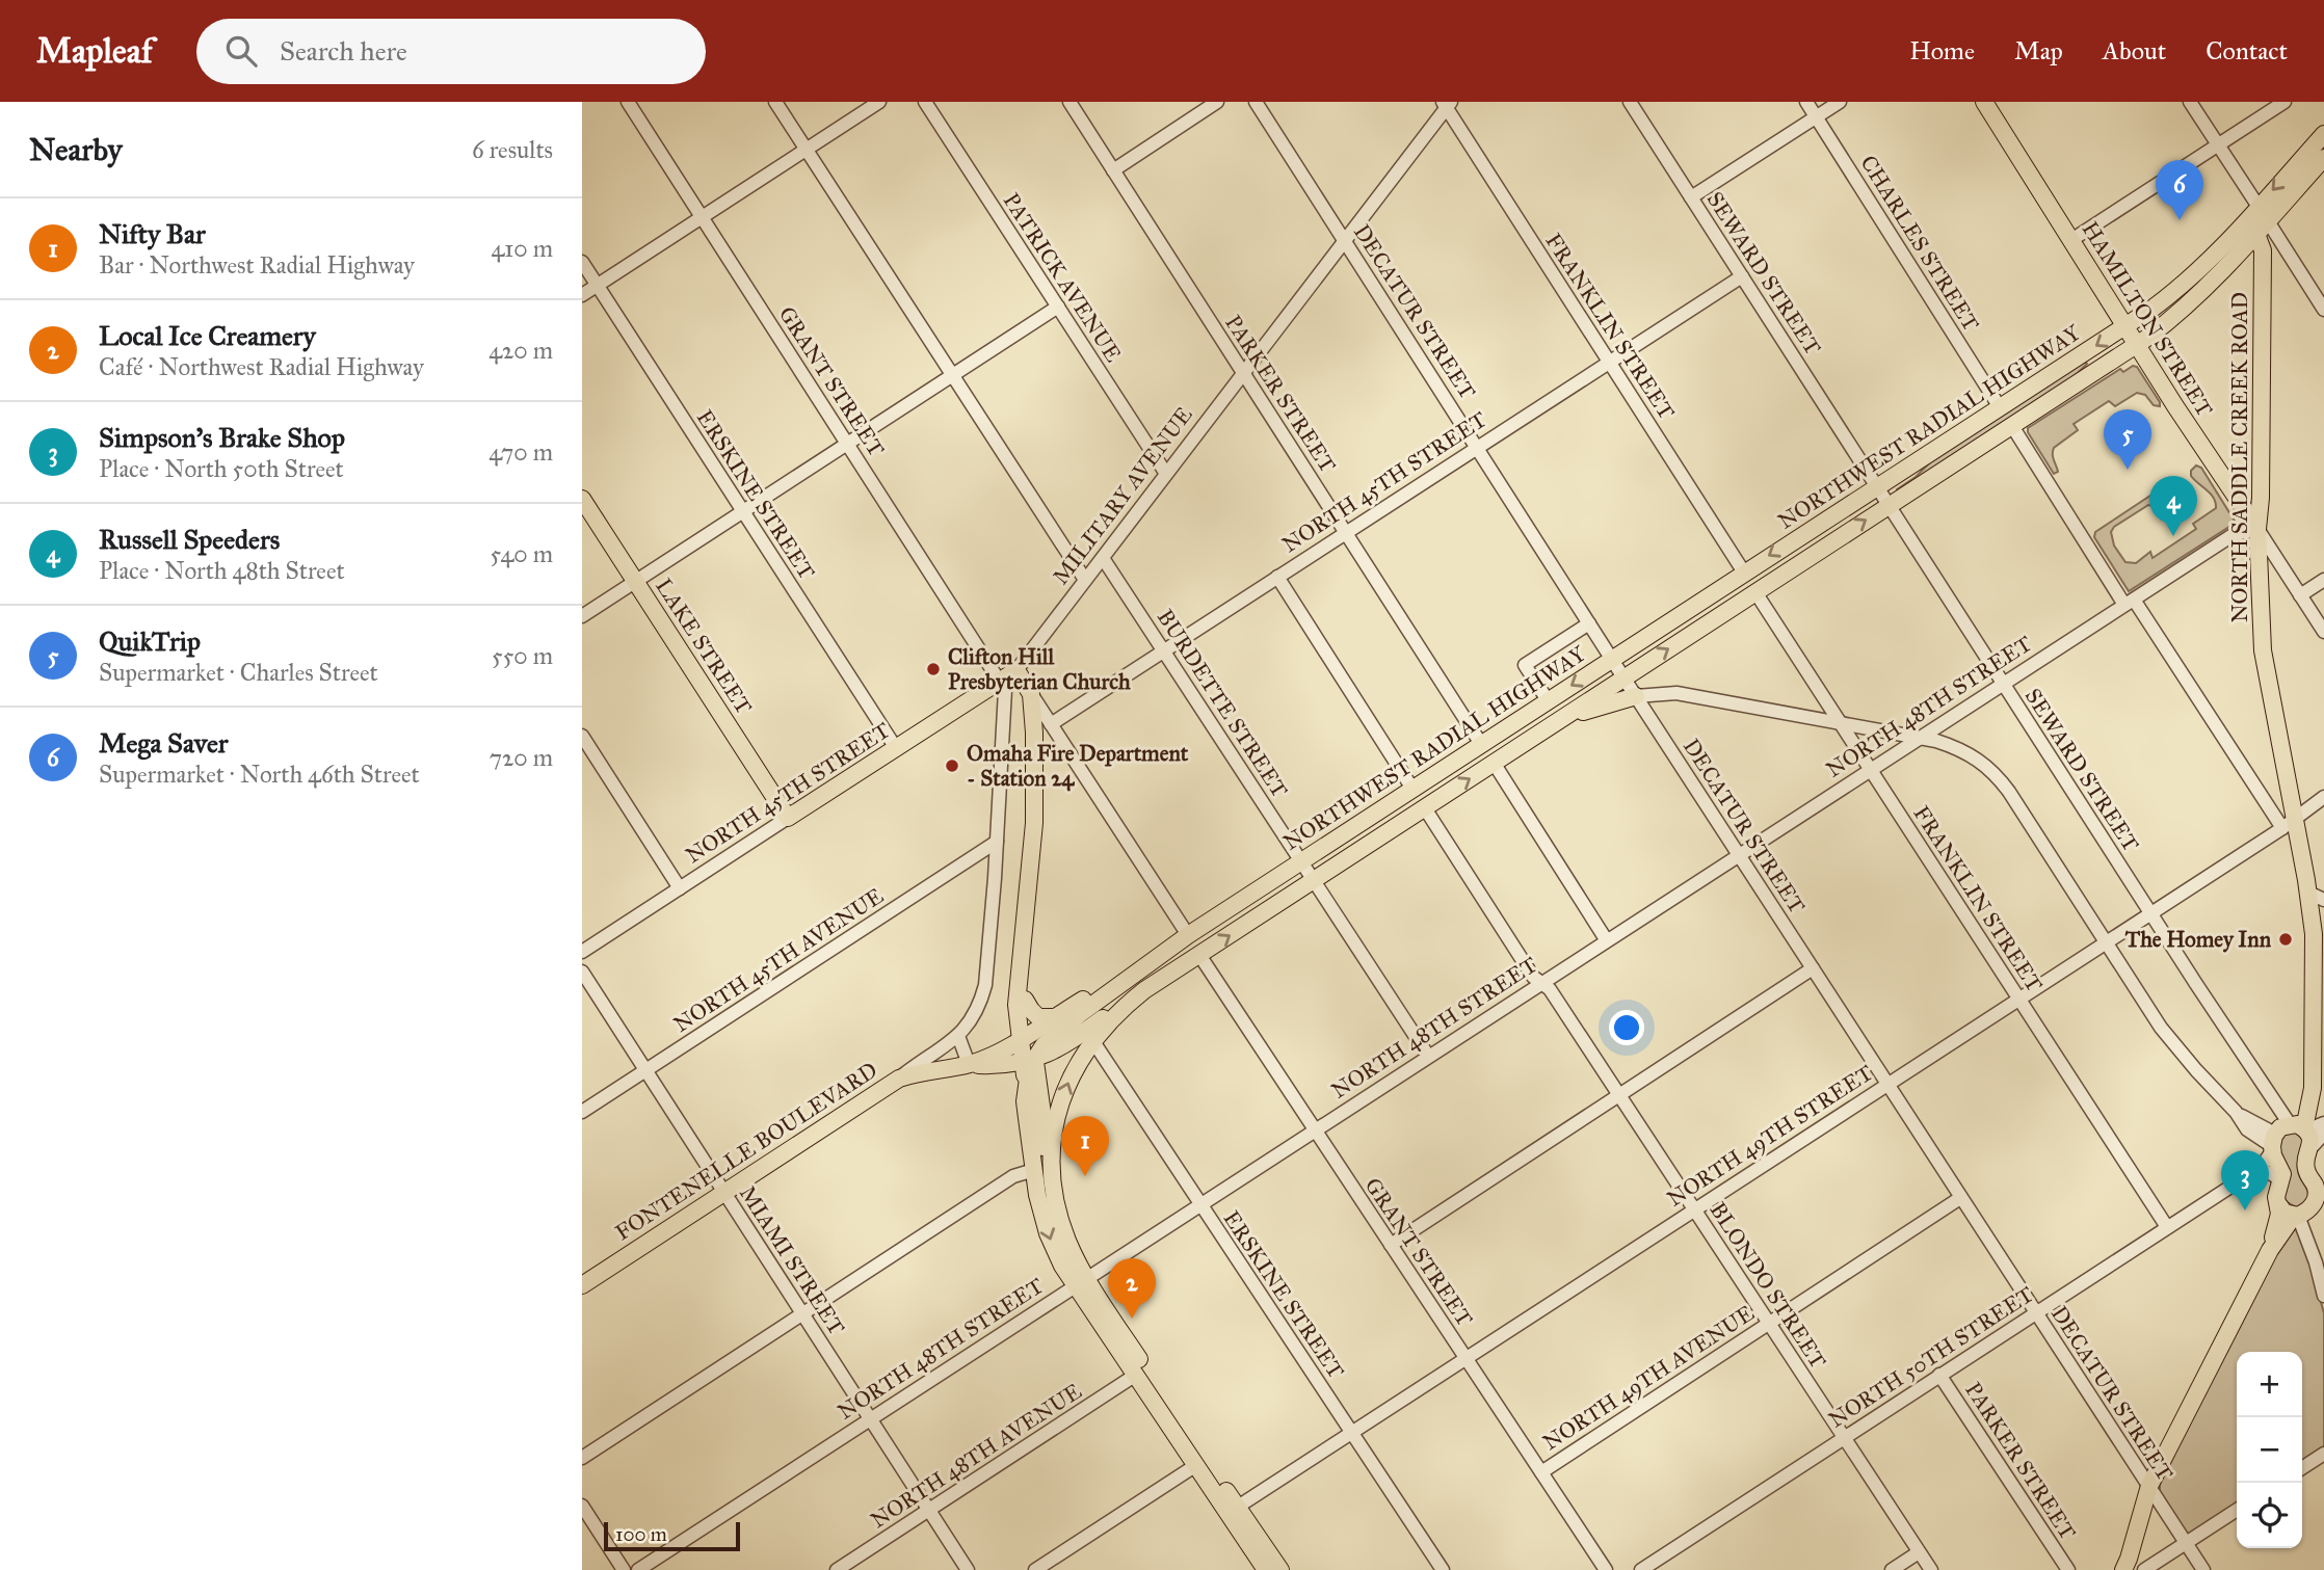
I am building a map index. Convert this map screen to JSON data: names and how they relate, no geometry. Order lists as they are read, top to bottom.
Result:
{
  "streets": {
    "main road": [
      "HAMILTON STREET",
      "NORTHWEST RADIAL HIGHWAY",
      "NORTH SADDLE CREEK ROAD",
      "NORTH 45TH STREET",
      "LAKE STREET",
      "FONTENELLE BOULEVARD"
    ],
    "street": [
      "CHARLES STREET",
      "SEWARD STREET",
      "PATRICK AVENUE",
      "DECATUR STREET",
      "FRANKLIN STREET",
      "GRANT STREET",
      "PARKER STREET",
      "ERSKINE STREET",
      "MILITARY AVENUE",
      "BURDETTE STREET",
      "NORTH 48TH STREET",
      "NORTH 45TH AVENUE",
      "NORTH 49TH STREET",
      "MIAMI STREET",
      "BLONDO STREET",
      "NORTH 50TH STREET",
      "NORTH 49TH AVENUE",
      "NORTH 48TH AVENUE"
    ]
  },
  "crossings": [
    ["CHARLES STREET", "NORTHWEST RADIAL HIGHWAY"],
    ["SEWARD STREET", "NORTHWEST RADIAL HIGHWAY"],
    ["SEWARD STREET", "NORTH SADDLE CREEK ROAD"],
    ["SEWARD STREET", "NORTH 45TH STREET"],
    ["SEWARD STREET", "NORTH 48TH STREET"],
    ["SEWARD STREET", "NORTH 49TH STREET"],
    ["SEWARD STREET", "NORTH 50TH STREET"],
    ["PATRICK AVENUE", "MILITARY AVENUE"],
    ["DECATUR STREET", "NORTHWEST RADIAL HIGHWAY"],
    ["DECATUR STREET", "NORTH 45TH STREET"],
    ["DECATUR STREET", "MILITARY AVENUE"],
    ["DECATUR STREET", "NORTH 48TH STREET"],
    ["DECATUR STREET", "NORTH 49TH STREET"],
    ["DECATUR STREET", "NORTH 50TH STREET"],
    ["DECATUR STREET", "NORTH 49TH AVENUE"],
    ["HAMILTON STREET", "NORTHWEST RADIAL HIGHWAY"],
    ["HAMILTON STREET", "NORTH SADDLE CREEK ROAD"],
    ["HAMILTON STREET", "NORTH 48TH STREET"],
    ["FRANKLIN STREET", "NORTHWEST RADIAL HIGHWAY"],
    ["FRANKLIN STREET", "NORTH 45TH STREET"],
    ["FRANKLIN STREET", "MILITARY AVENUE"],
    ["FRANKLIN STREET", "NORTH 48TH STREET"],
    ["FRANKLIN STREET", "NORTH 49TH STREET"],
    ["FRANKLIN STREET", "NORTH 50TH STREET"],
    ["GRANT STREET", "NORTHWEST RADIAL HIGHWAY"],
    ["GRANT STREET", "NORTH 45TH STREET"],
    ["GRANT STREET", "NORTH 48TH STREET"],
    ["GRANT STREET", "NORTH 49TH STREET"],
    ["GRANT STREET", "FONTENELLE BOULEVARD"],
    ["GRANT STREET", "NORTH 49TH AVENUE"],
    ["PARKER STREET", "NORTHWEST RADIAL HIGHWAY"],
    ["PARKER STREET", "NORTH 45TH STREET"],
    ["PARKER STREET", "MILITARY AVENUE"],
    ["PARKER STREET", "NORTH 50TH STREET"],
    ["NORTHWEST RADIAL HIGHWAY", "NORTH SADDLE CREEK ROAD"],
    ["NORTHWEST RADIAL HIGHWAY", "ERSKINE STREET"],
    ["NORTHWEST RADIAL HIGHWAY", "BURDETTE STREET"],
    ["NORTHWEST RADIAL HIGHWAY", "NORTH 48TH STREET"],
    ["NORTHWEST RADIAL HIGHWAY", "NORTH 49TH STREET"],
    ["NORTHWEST RADIAL HIGHWAY", "BLONDO STREET"],
    ["NORTHWEST RADIAL HIGHWAY", "NORTH 48TH AVENUE"],
    ["NORTH SADDLE CREEK ROAD", "NORTH 48TH STREET"],
    ["NORTH SADDLE CREEK ROAD", "NORTH 49TH STREET"],
    ["NORTH SADDLE CREEK ROAD", "NORTH 50TH STREET"],
    ["NORTH 45TH STREET", "ERSKINE STREET"],
    ["NORTH 45TH STREET", "MILITARY AVENUE"],
    ["NORTH 45TH STREET", "LAKE STREET"],
    ["NORTH 45TH STREET", "BURDETTE STREET"],
    ["NORTH 45TH STREET", "FONTENELLE BOULEVARD"],
    ["ERSKINE STREET", "NORTH 48TH STREET"],
    ["ERSKINE STREET", "NORTH 49TH STREET"],
    ["MILITARY AVENUE", "BURDETTE STREET"],
    ["BURDETTE STREET", "NORTH 48TH STREET"],
    ["NORTH 48TH STREET", "MIAMI STREET"],
    ["NORTH 48TH STREET", "BLONDO STREET"],
    ["NORTH 45TH AVENUE", "FONTENELLE BOULEVARD"],
    ["NORTH 45TH AVENUE", "MIAMI STREET"],
    ["NORTH 49TH STREET", "BLONDO STREET"],
    ["FONTENELLE BOULEVARD", "MIAMI STREET"],
    ["MIAMI STREET", "NORTH 48TH AVENUE"],
    ["BLONDO STREET", "NORTH 50TH STREET"],
    ["BLONDO STREET", "NORTH 49TH AVENUE"]
  ],
  "places": ["Clifton Hill Presbyterian Church", "Omaha Fire Department - Station 24", "The Homey Inn"],
  "scale_bar": "100 m",
  "page": {
    "header": "Mapleaf",
    "search": "Search here",
    "nav": [
      "Home",
      "Map",
      "About",
      "Contact"
    ],
    "heading": ["Nearby", "6 results"],
    "pins": [
      "6",
      "5",
      "4",
      "1",
      "3",
      "2"
    ],
    "list": [
      {
        "mark": "1",
        "name": "Nifty Bar",
        "note": "Bar · Northwest Radial Highway",
        "value": "410 m"
      },
      {
        "mark": "2",
        "name": "Local Ice Creamery",
        "note": "Café · Northwest Radial Highway",
        "value": "420 m"
      },
      {
        "mark": "3",
        "name": "Simpson's Brake Shop",
        "note": "Place · North 50th Street",
        "value": "470 m"
      },
      {
        "mark": "4",
        "name": "Russell Speeders",
        "note": "Place · North 48th Street",
        "value": "540 m"
      },
      {
        "mark": "5",
        "name": "QuikTrip",
        "note": "Supermarket · Charles Street",
        "value": "550 m"
      },
      {
        "mark": "6",
        "name": "Mega Saver",
        "note": "Supermarket · North 46th Street",
        "value": "720 m"
      }
    ],
    "map_buttons": ["+", "−"],
    "scale": "100 m"
  }
}
